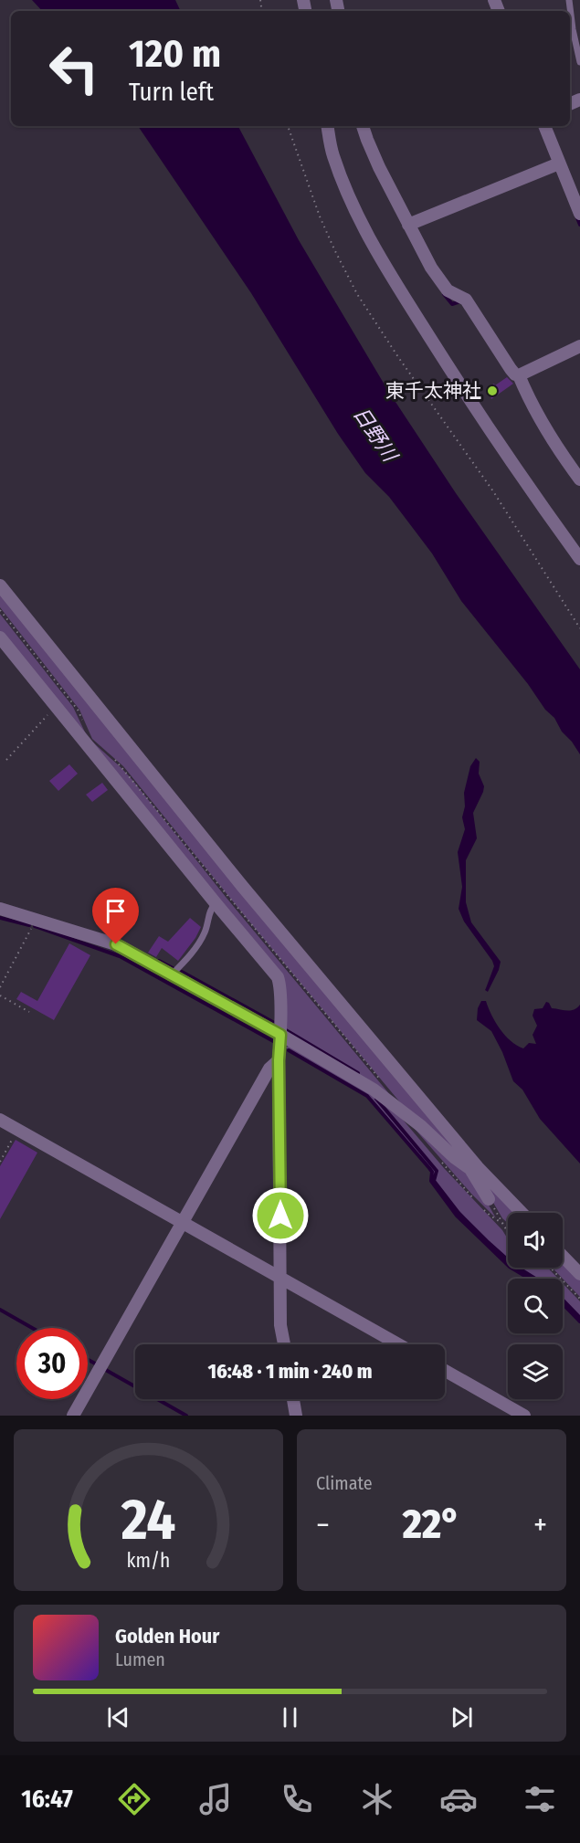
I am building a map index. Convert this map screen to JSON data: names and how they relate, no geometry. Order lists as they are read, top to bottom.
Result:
{
  "water": ["日野川"],
  "places": ["東千太神社"],
  "page": {
    "turn": ["120 m", "Turn left"],
    "limit": "30",
    "trip": "16:48 · 1 min · 240 m",
    "tile": "Climate",
    "heat": ["−", "22°", "+"],
    "song": ["Golden Hour", "Lumen"],
    "tabs": "16:47",
    "gauge": ["24", "km/h"]
  }
}
